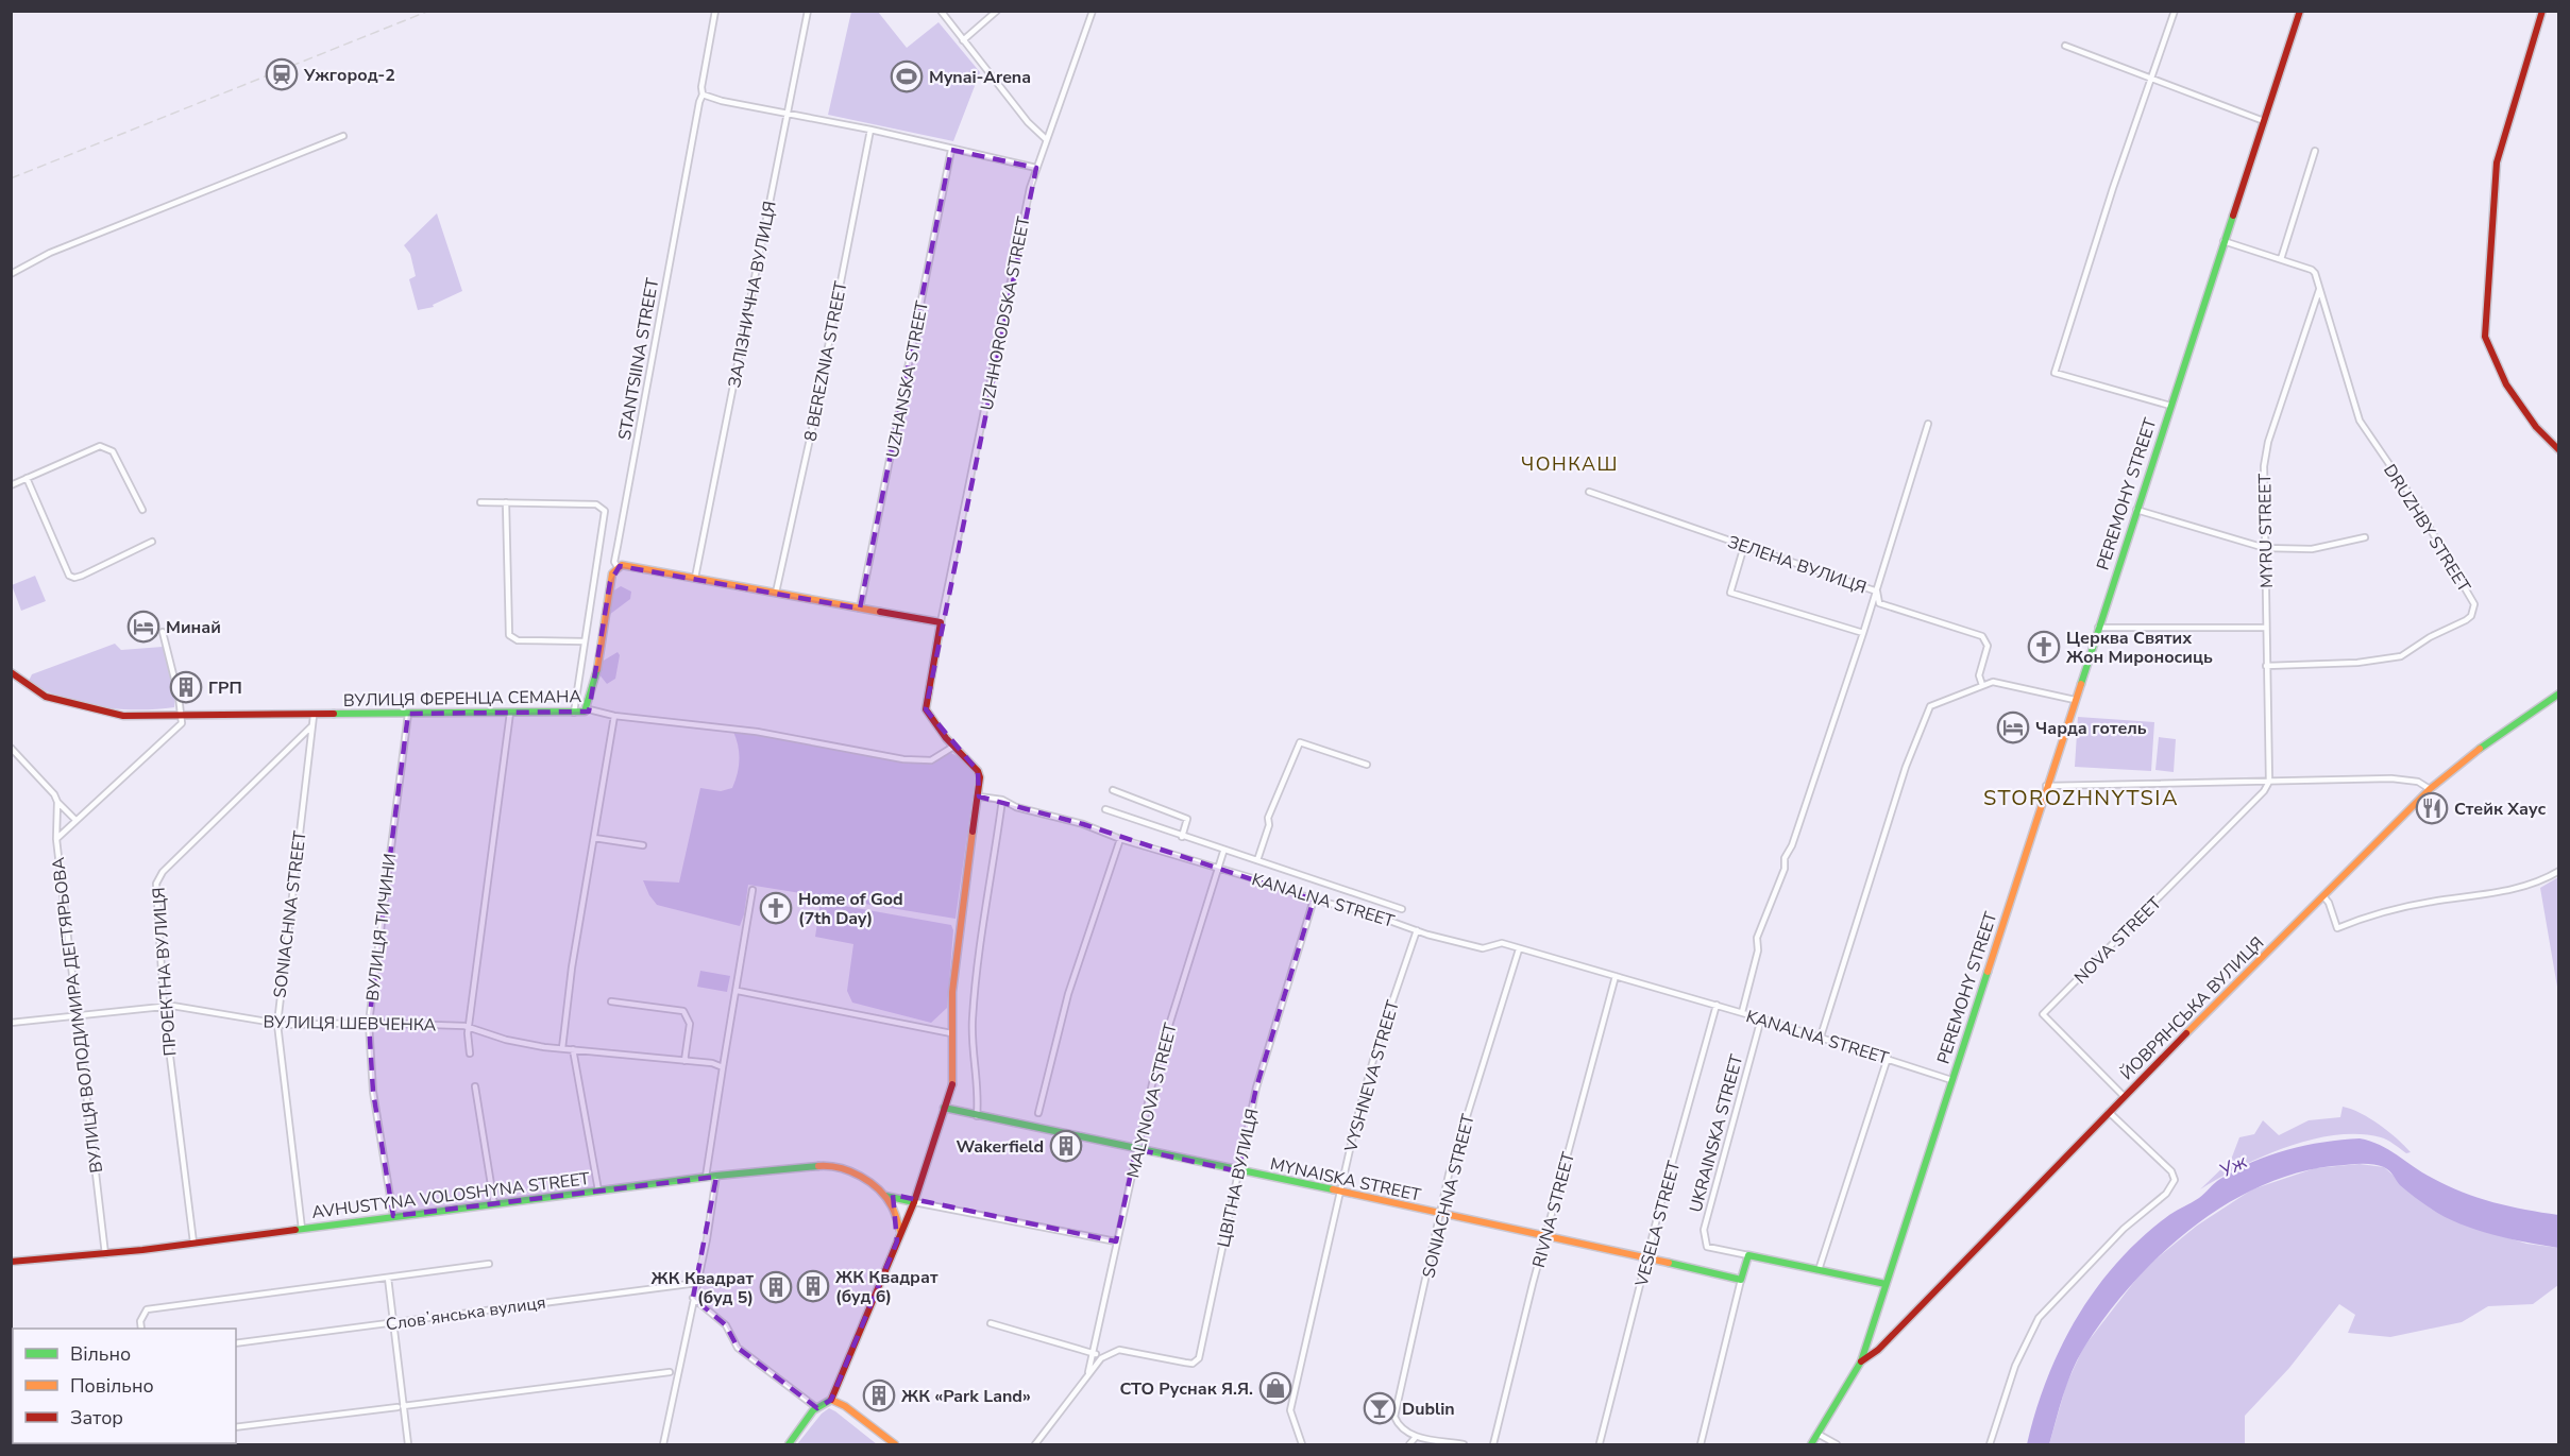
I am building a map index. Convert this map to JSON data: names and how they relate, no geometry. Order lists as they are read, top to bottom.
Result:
{
  "streets": {
    "street": [
      "ЗАЛІЗНИЧНА ВУЛИЦЯ",
      "UZHHORODSKA STREET",
      "STANTSIINA STREET",
      "8 BEREZNIA STREET",
      "UZHANSKA STREET",
      "PEREMOHY STREET",
      "DRUZHBY STREET",
      "MYRU STREET",
      "ЗЕЛЕНА ВУЛИЦЯ",
      "ВУЛИЦЯ ФЕРЕНЦА СЕМАНА",
      "KANALNA STREET",
      "SONIACHNA STREET",
      "ВУЛИЦЯ ТИЧИНИ",
      "NOVA STREET",
      "ПРОЕКТНА ВУЛИЦЯ",
      "ЙОВРЯНСЬКА ВУЛИЦЯ",
      "ВУЛИЦЯ ВОЛОДИМИРА ДЕГТЯРЬОВА",
      "ВУЛИЦЯ ШЕВЧЕНКА",
      "VYSHNEVA STREET",
      "MALYNOVA STREET",
      "UKRAINSKA STREET",
      "ЦВІТНА ВУЛИЦЯ",
      "MYNAISKA STREET",
      "AVHUSTYNA VOLOSHYNA STREET",
      "RIVNA STREET",
      "VESELA STREET",
      "Словʼянська вулиця"
    ]
  },
  "crossings": [
    ["STANTSIINA STREET", "ВУЛИЦЯ ФЕРЕНЦА СЕМАНА"],
    ["PEREMOHY STREET", "DRUZHBY STREET"],
    ["PEREMOHY STREET", "KANALNA STREET"],
    ["PEREMOHY STREET", "ЙОВРЯНСЬКА ВУЛИЦЯ"],
    ["DRUZHBY STREET", "MYRU STREET"],
    ["MYRU STREET", "NOVA STREET"],
    ["ВУЛИЦЯ ФЕРЕНЦА СЕМАНА", "SONIACHNA STREET"],
    ["ВУЛИЦЯ ФЕРЕНЦА СЕМАНА", "ВУЛИЦЯ ТИЧИНИ"],
    ["ВУЛИЦЯ ФЕРЕНЦА СЕМАНА", "ВУЛИЦЯ ВОЛОДИМИРА ДЕГТЯРЬОВА"],
    ["KANALNA STREET", "SONIACHNA STREET"],
    ["KANALNA STREET", "VYSHNEVA STREET"],
    ["KANALNA STREET", "MALYNOVA STREET"],
    ["KANALNA STREET", "UKRAINSKA STREET"],
    ["KANALNA STREET", "ЦВІТНА ВУЛИЦЯ"],
    ["KANALNA STREET", "RIVNA STREET"],
    ["KANALNA STREET", "VESELA STREET"],
    ["SONIACHNA STREET", "ПРОЕКТНА ВУЛИЦЯ"],
    ["SONIACHNA STREET", "ВУЛИЦЯ ШЕВЧЕНКА"],
    ["SONIACHNA STREET", "MYNAISKA STREET"],
    ["SONIACHNA STREET", "AVHUSTYNA VOLOSHYNA STREET"],
    ["ВУЛИЦЯ ТИЧИНИ", "ВУЛИЦЯ ШЕВЧЕНКА"],
    ["ВУЛИЦЯ ТИЧИНИ", "AVHUSTYNA VOLOSHYNA STREET"],
    ["NOVA STREET", "ЙОВРЯНСЬКА ВУЛИЦЯ"],
    ["ПРОЕКТНА ВУЛИЦЯ", "ВУЛИЦЯ ШЕВЧЕНКА"],
    ["ПРОЕКТНА ВУЛИЦЯ", "AVHUSTYNA VOLOSHYNA STREET"],
    ["ВУЛИЦЯ ВОЛОДИМИРА ДЕГТЯРЬОВА", "ВУЛИЦЯ ШЕВЧЕНКА"],
    ["ВУЛИЦЯ ВОЛОДИМИРА ДЕГТЯРЬОВА", "AVHUSTYNA VOLOSHYNA STREET"],
    ["VYSHNEVA STREET", "MYNAISKA STREET"],
    ["MALYNOVA STREET", "MYNAISKA STREET"],
    ["ЦВІТНА ВУЛИЦЯ", "MYNAISKA STREET"],
    ["MYNAISKA STREET", "RIVNA STREET"],
    ["MYNAISKA STREET", "VESELA STREET"]
  ],
  "districts": ["ЧОНКАШ", "STOROZHNYTSIA"],
  "water": ["Уж"],
  "places": {
    "station": ["Ужгород-2"],
    "sports": ["Mynai-Arena"],
    "hotel": ["Минай", "Чарда готель"],
    "church": ["Церква Святих Жон Мироносиць", "Home of God (7th Day)"],
    "building": [
      "ГРП",
      "Wakerfield",
      "ЖК Квадрат (буд 6)",
      "ЖК Квадрат (буд 5)",
      "ЖК «Park Land»"
    ],
    "restaurant": ["Стейк Хаус"],
    "shop": ["СТО Руснак Я.Я."],
    "bar": ["Dublin"]
  },
  "legend": ["Вільно", "Повільно", "Затор"]
}
